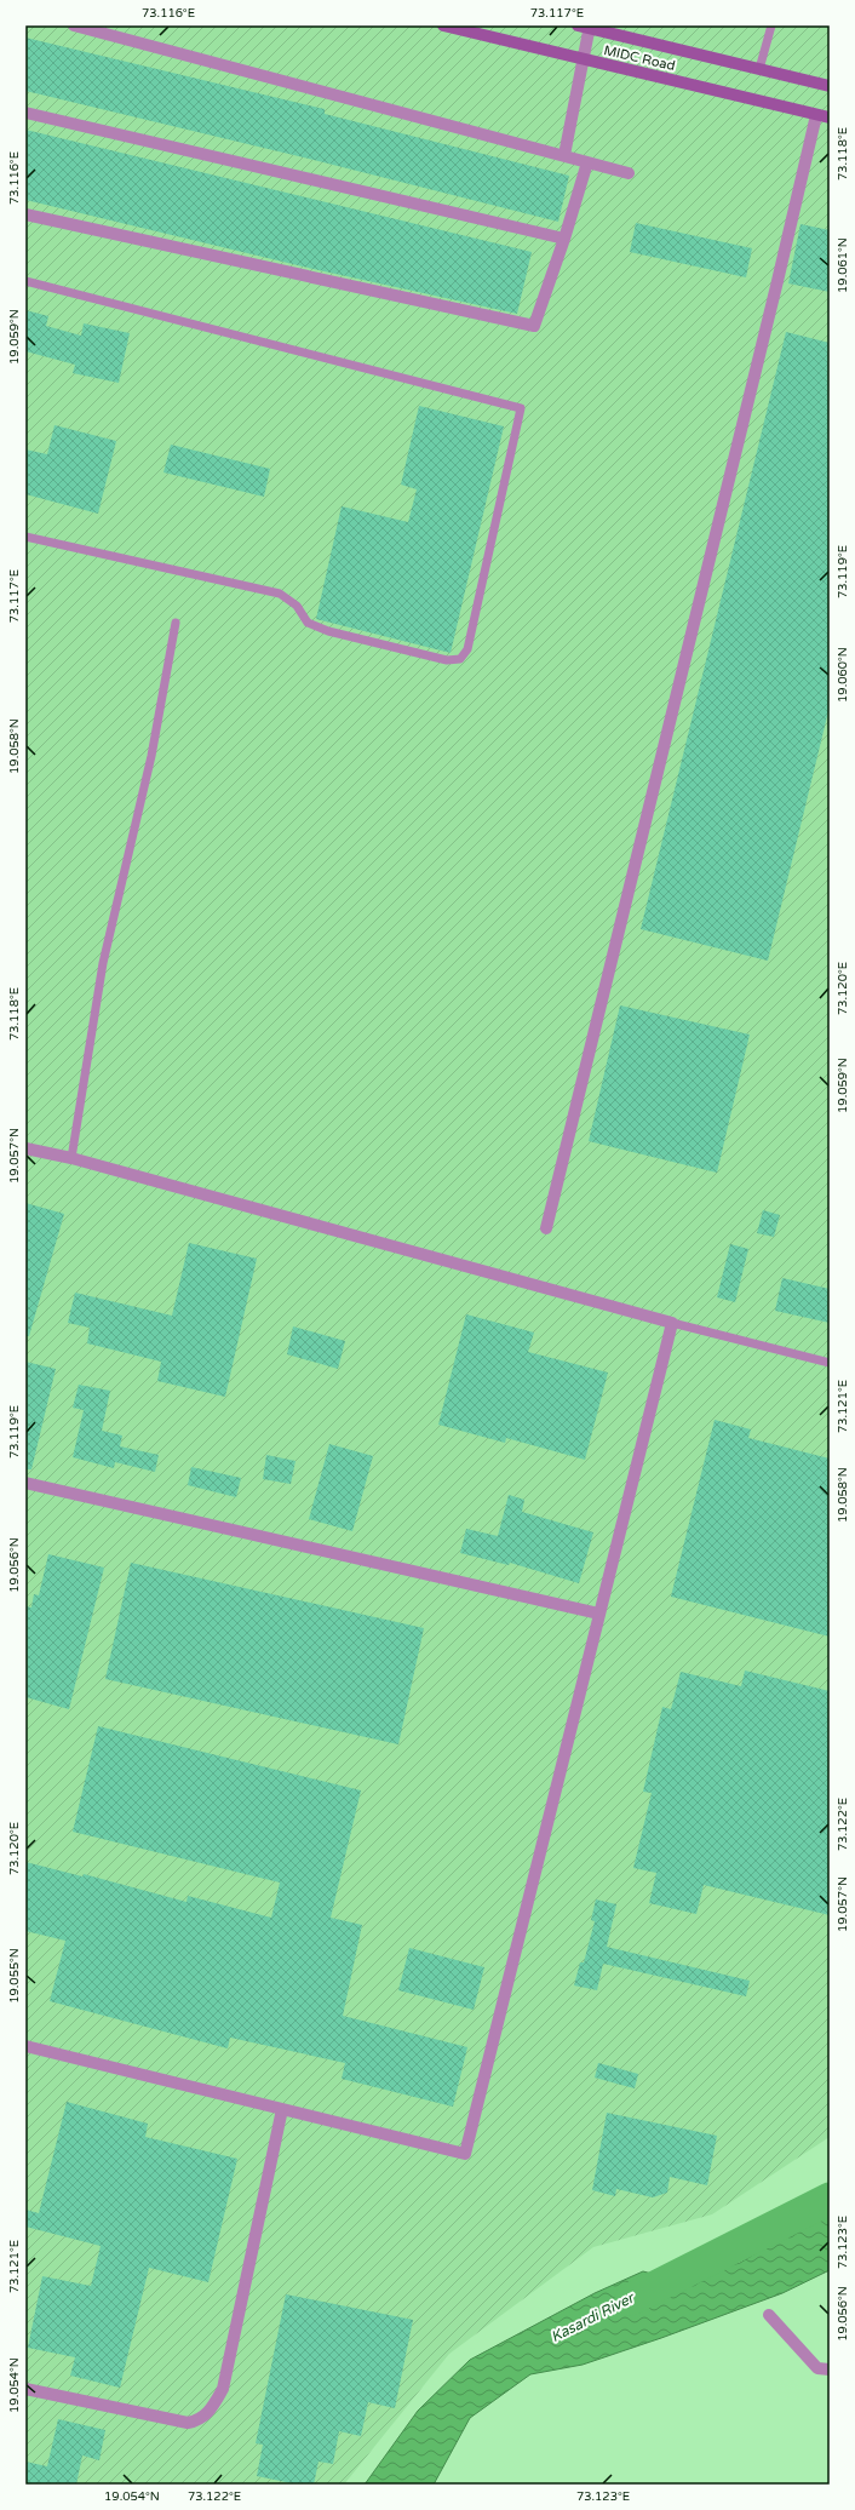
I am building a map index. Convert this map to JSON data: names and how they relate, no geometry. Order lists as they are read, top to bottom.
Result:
{
  "streets": {
    "main road": ["MIDC Road"]
  },
  "water": ["Kasardi River"],
  "coordinates": [
    "73.116°E",
    "73.117°E",
    "73.118°E",
    "19.061°N",
    "19.059°N",
    "73.119°E",
    "19.060°N",
    "19.058°N",
    "73.120°E",
    "19.057°N",
    "73.121°E",
    "19.056°N",
    "73.122°E",
    "19.055°N",
    "73.123°E",
    "19.054°N"
  ]
}
